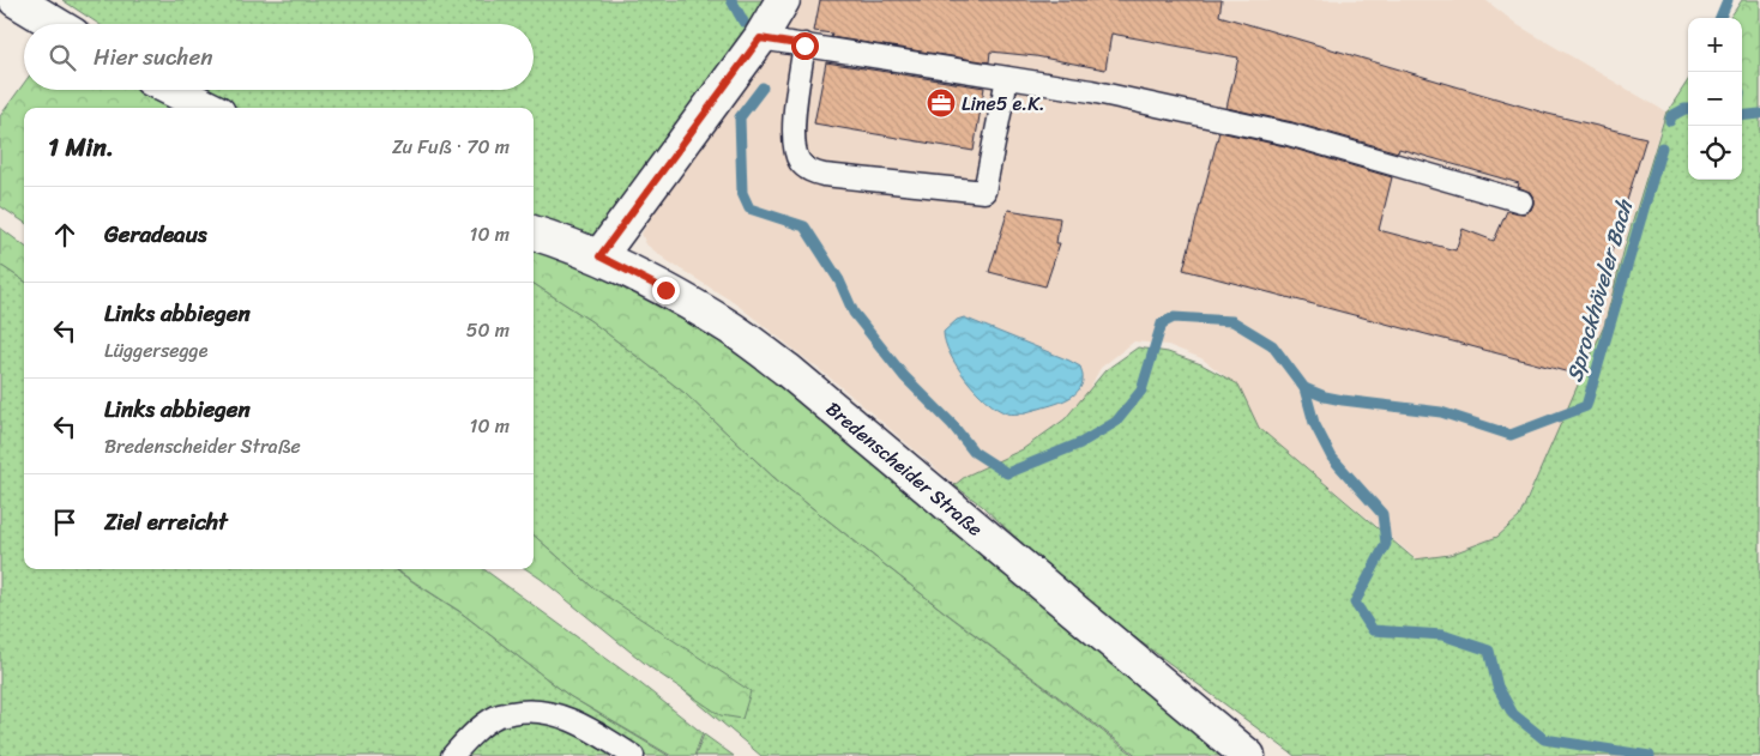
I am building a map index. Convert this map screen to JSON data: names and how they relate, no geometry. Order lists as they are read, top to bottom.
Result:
{
  "streets": {
    "main road": ["Bredenscheider Straße"]
  },
  "water": ["Sprockhöveler Bach"],
  "places": {
    "office": ["Line5 e.K."]
  },
  "page": {
    "map_buttons": ["+", "−"],
    "search": "Hier suchen",
    "heading": ["1 Min.", "Zu Fuß · 70 m"],
    "list": [
      ["Geradeaus", "10 m"],
      ["Links abbiegen", "Lüggersegge", "50 m"],
      ["Links abbiegen", "Bredenscheider Straße", "10 m"],
      "Ziel erreicht"
    ]
  }
}
